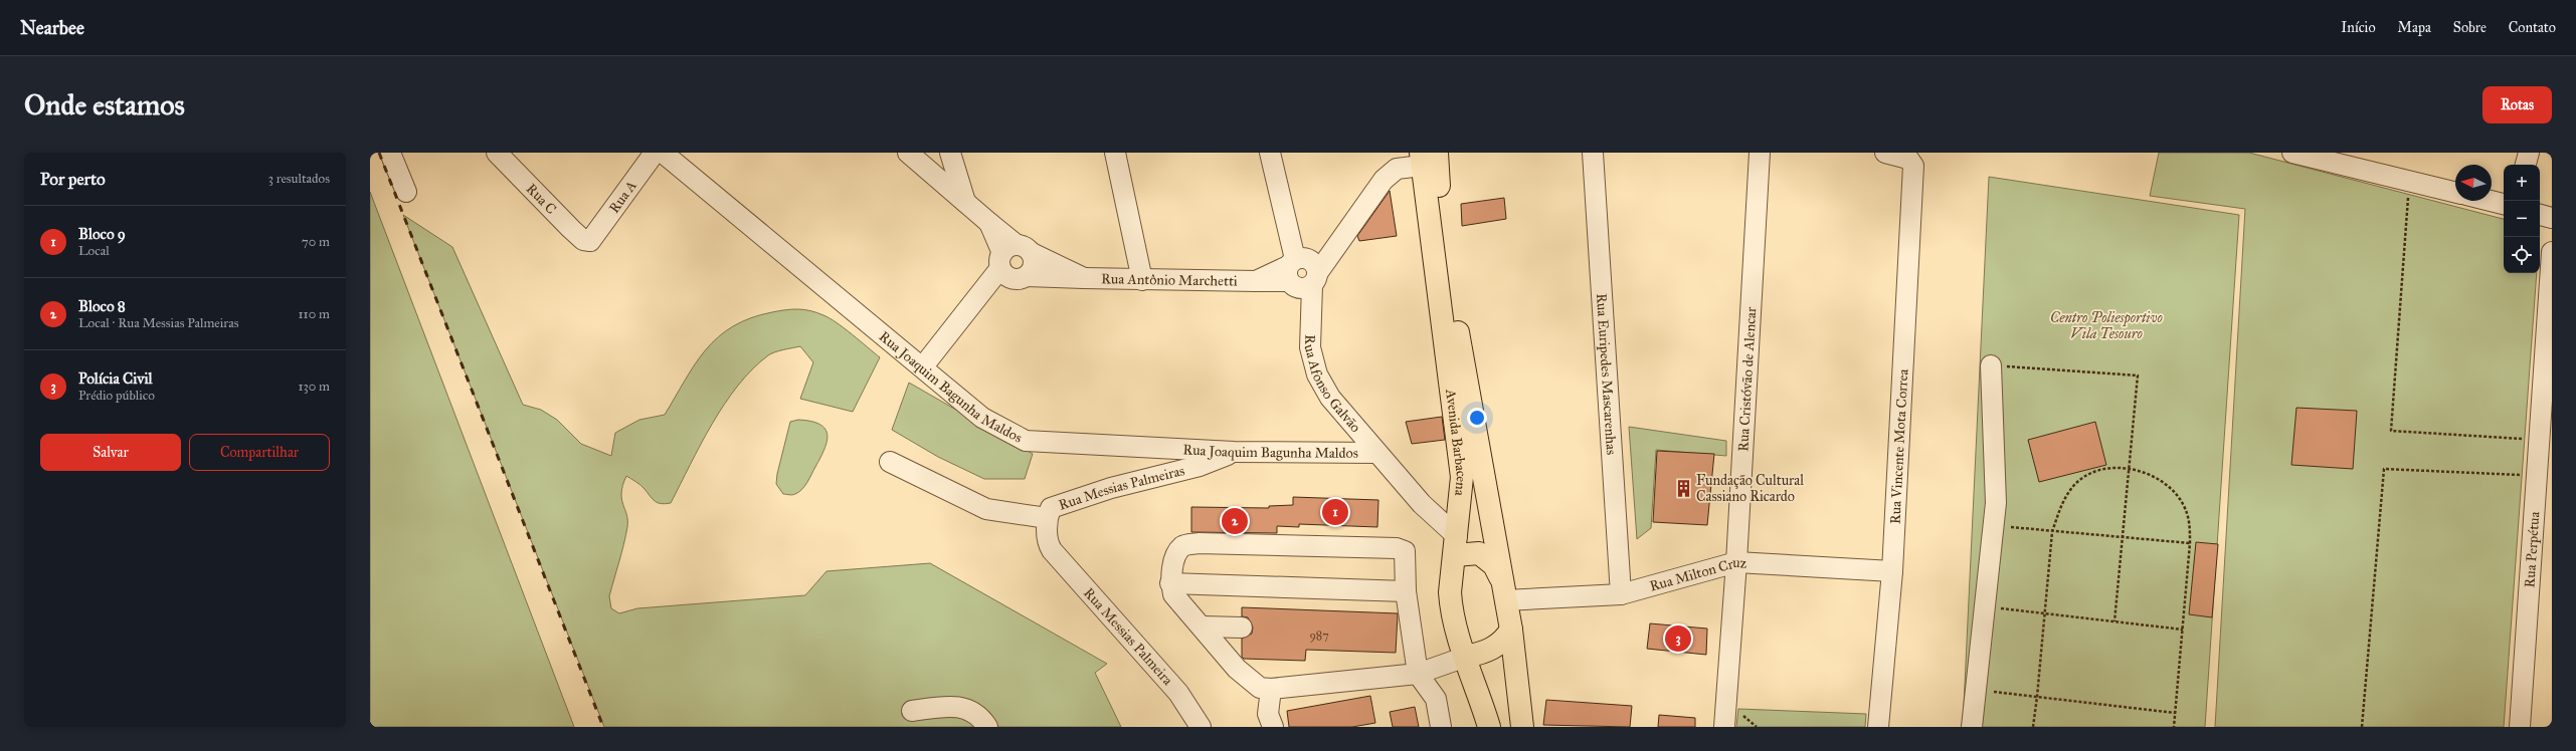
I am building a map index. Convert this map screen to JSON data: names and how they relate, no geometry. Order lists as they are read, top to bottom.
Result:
{
  "streets": {
    "main road": ["Avenida Barbacena"],
    "street": [
      "Rua A",
      "Rua C",
      "Rua Antônio Marchetti",
      "Rua Euripedes Mascarenhas",
      "Rua Cristóvão de Alencar",
      "Rua Afonso Galvão",
      "Rua Joaquim Bagunha Maldos",
      "Rua Vincente Mota Correa",
      "Rua Messias Palmeiras",
      "Rua Perpétua",
      "Rua Milton Cruz",
      "Rua Messias Palmeira"
    ]
  },
  "crossings": [
    ["Rua A", "Rua C"],
    ["Rua Euripedes Mascarenhas", "Rua Milton Cruz"],
    ["Rua Cristóvão de Alencar", "Rua Milton Cruz"],
    ["Rua Afonso Galvão", "Rua Joaquim Bagunha Maldos"],
    ["Rua Afonso Galvão", "Avenida Barbacena"],
    ["Rua Joaquim Bagunha Maldos", "Rua Messias Palmeiras"],
    ["Avenida Barbacena", "Rua Milton Cruz"],
    ["Rua Vincente Mota Correa", "Rua Milton Cruz"],
    ["Rua Messias Palmeiras", "Rua Messias Palmeira"]
  ],
  "parks": ["Centro Poliesportivo Vila Tesouro"],
  "places": {
    "building": ["Fundação Cultural Cassiano Ricardo"]
  },
  "house_numbers": ["987"],
  "north": "left",
  "page": {
    "header": "Nearbee",
    "nav": [
      "Início",
      "Mapa",
      "Sobre",
      "Contato"
    ],
    "buttons": [
      "Rotas",
      ["Salvar", "Compartilhar"]
    ],
    "title": "Onde estamos",
    "heading": ["Por perto", "3 resultados"],
    "map_buttons": ["+", "−"],
    "list": [
      {
        "mark": "1",
        "name": "Bloco 9",
        "note": "Local",
        "value": "70 m"
      },
      {
        "mark": "2",
        "name": "Bloco 8",
        "note": "Local · Rua Messias Palmeiras",
        "value": "110 m"
      },
      {
        "mark": "3",
        "name": "Polícia Civil",
        "note": "Prédio público",
        "value": "130 m"
      }
    ],
    "pins": ["1", "2", "3"]
  }
}
